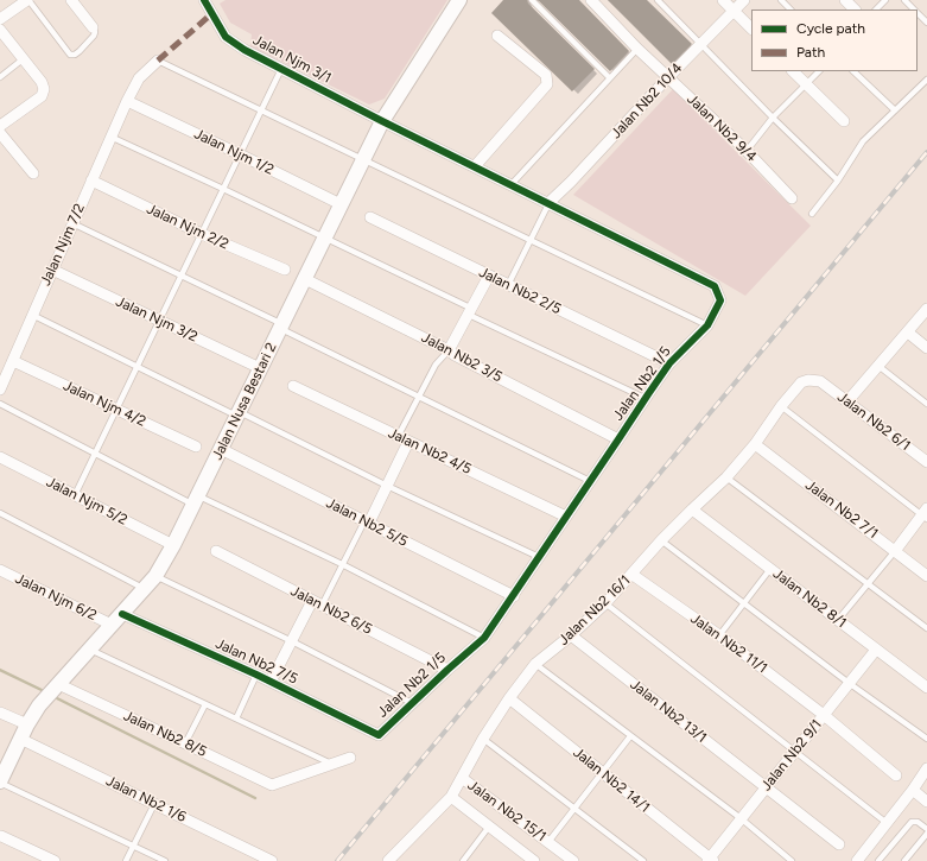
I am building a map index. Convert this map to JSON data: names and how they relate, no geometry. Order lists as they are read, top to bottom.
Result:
{
  "streets": {
    "street": [
      "Jalan Njm 3/1",
      "Jalan Nb2 10/4",
      "Jalan Nb2 9/4",
      "Jalan Njm 1/2",
      "Jalan Njm 2/2",
      "Jalan Njm 7/2",
      "Jalan Nb2 2/5",
      "Jalan Njm 3/2",
      "Jalan Nb2 3/5",
      "Jalan Nb2 1/5",
      "Jalan Nusa Bestari 2",
      "Jalan Njm 4/2",
      "Jalan Nb2 6/1",
      "Jalan Nb2 4/5",
      "Jalan Njm 5/2",
      "Jalan Nb2 7/1",
      "Jalan Nb2 5/5",
      "Jalan Njm 6/2",
      "Jalan Nb2 8/1",
      "Jalan Nb2 6/5",
      "Jalan Nb2 16/1",
      "Jalan Nb2 11/1",
      "Jalan Nb2 7/5",
      "Jalan Nb2 13/1",
      "Jalan Nb2 8/5",
      "Jalan Nb2 9/1",
      "Jalan Nb2 14/1",
      "Jalan Nb2 1/6",
      "Jalan Nb2 15/1"
    ]
  },
  "crossings": [
    ["Jalan Njm 3/1", "Jalan Nb2 1/5"],
    ["Jalan Njm 3/1", "Jalan Nusa Bestari 2"],
    ["Jalan Nb2 10/4", "Jalan Nb2 9/4"],
    ["Jalan Nb2 10/4", "Jalan Nb2 1/5"],
    ["Jalan Njm 1/2", "Jalan Njm 7/2"],
    ["Jalan Njm 1/2", "Jalan Nusa Bestari 2"],
    ["Jalan Njm 2/2", "Jalan Njm 7/2"],
    ["Jalan Njm 7/2", "Jalan Njm 3/2"],
    ["Jalan Njm 7/2", "Jalan Njm 4/2"],
    ["Jalan Nb2 2/5", "Jalan Nb2 1/5"],
    ["Jalan Njm 3/2", "Jalan Nusa Bestari 2"],
    ["Jalan Nb2 3/5", "Jalan Nb2 1/5"],
    ["Jalan Nb2 3/5", "Jalan Nusa Bestari 2"],
    ["Jalan Nb2 1/5", "Jalan Nusa Bestari 2"],
    ["Jalan Nb2 1/5", "Jalan Nb2 4/5"],
    ["Jalan Nb2 1/5", "Jalan Nb2 5/5"],
    ["Jalan Nb2 1/5", "Jalan Nb2 6/5"],
    ["Jalan Nb2 1/5", "Jalan Nb2 7/5"],
    ["Jalan Nusa Bestari 2", "Jalan Njm 5/2"],
    ["Jalan Nusa Bestari 2", "Jalan Nb2 5/5"],
    ["Jalan Nusa Bestari 2", "Jalan Njm 6/2"],
    ["Jalan Nusa Bestari 2", "Jalan Nb2 7/5"],
    ["Jalan Nusa Bestari 2", "Jalan Nb2 8/5"],
    ["Jalan Nusa Bestari 2", "Jalan Nb2 1/6"],
    ["Jalan Nb2 6/1", "Jalan Nb2 16/1"],
    ["Jalan Nb2 7/1", "Jalan Nb2 16/1"],
    ["Jalan Nb2 8/1", "Jalan Nb2 16/1"],
    ["Jalan Nb2 8/1", "Jalan Nb2 9/1"],
    ["Jalan Nb2 16/1", "Jalan Nb2 11/1"],
    ["Jalan Nb2 16/1", "Jalan Nb2 13/1"],
    ["Jalan Nb2 16/1", "Jalan Nb2 14/1"],
    ["Jalan Nb2 16/1", "Jalan Nb2 15/1"],
    ["Jalan Nb2 11/1", "Jalan Nb2 9/1"],
    ["Jalan Nb2 13/1", "Jalan Nb2 9/1"],
    ["Jalan Nb2 9/1", "Jalan Nb2 14/1"]
  ],
  "legend": ["Cycle path", "Path"]
}
